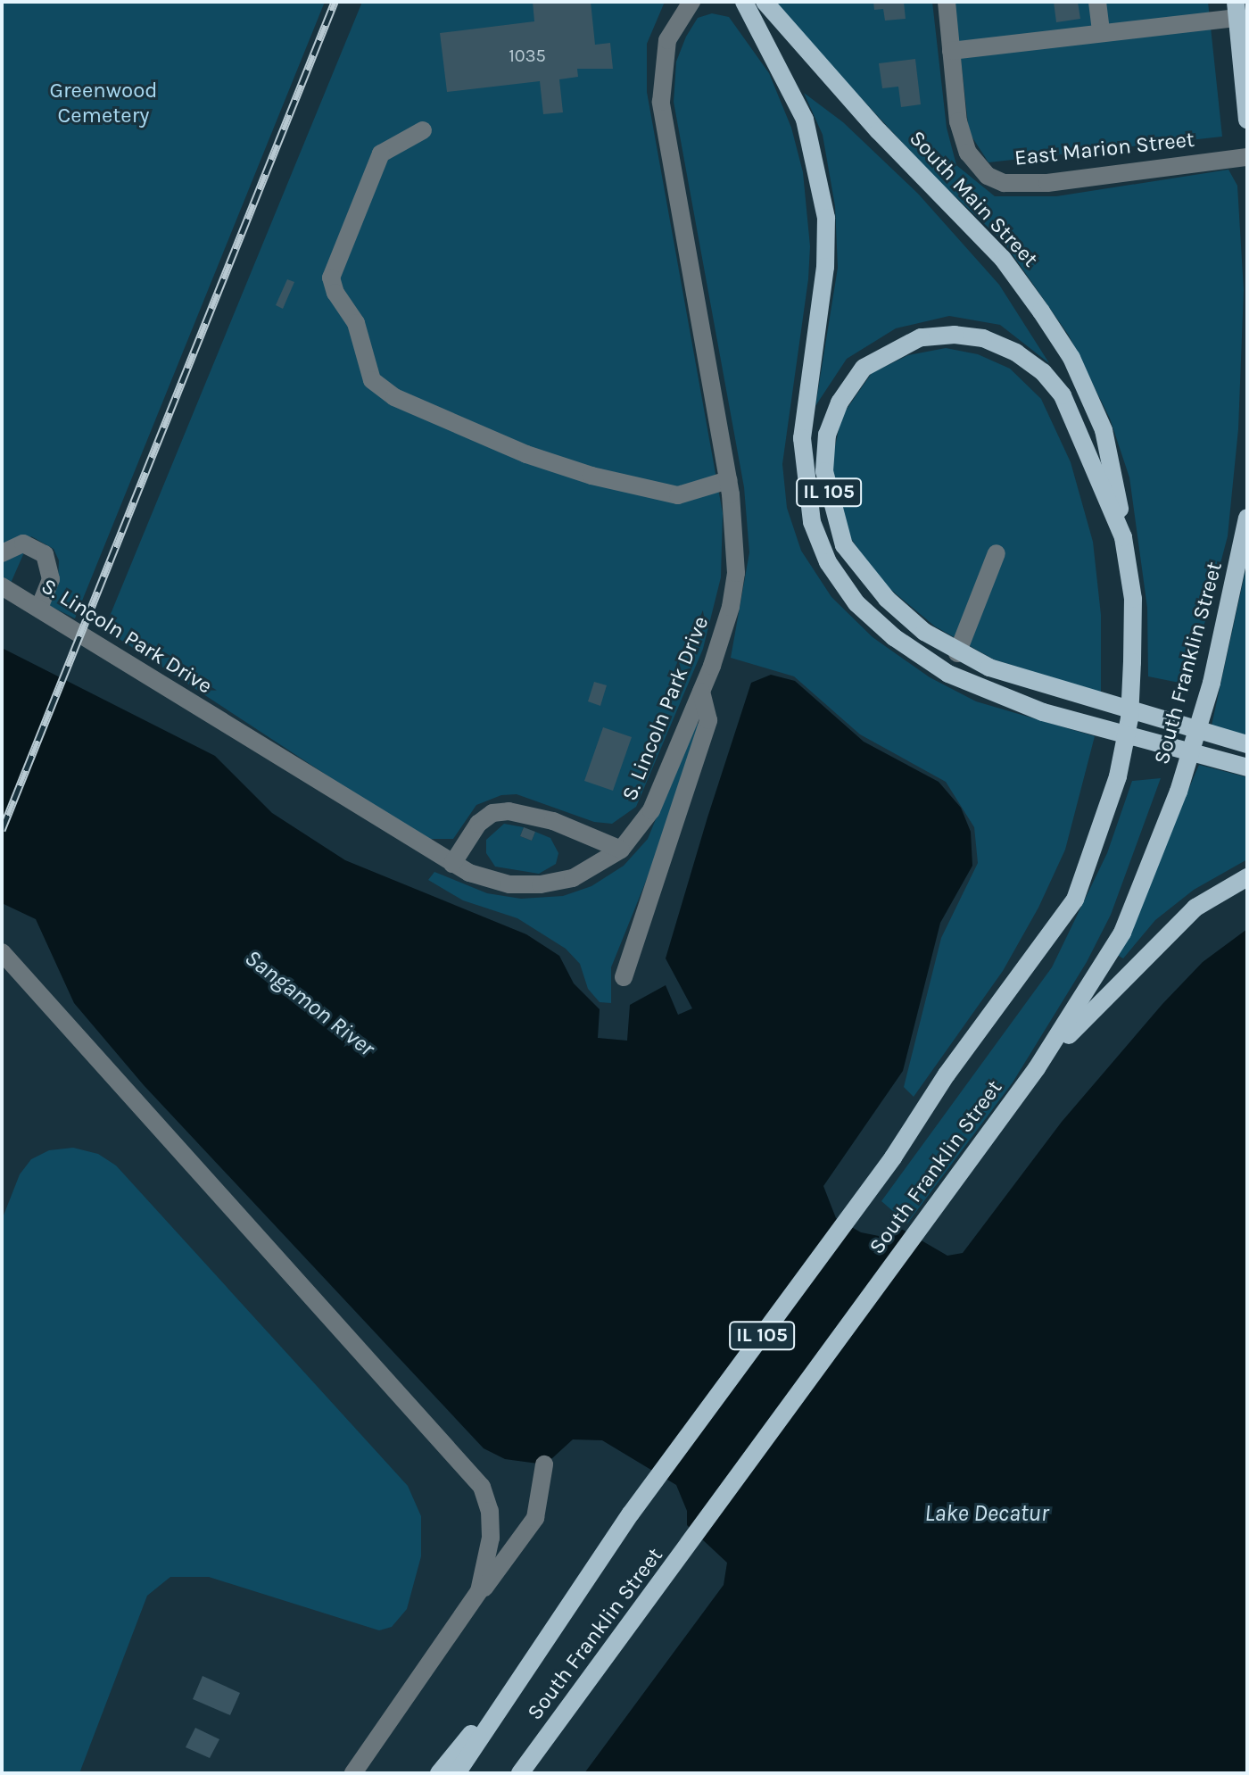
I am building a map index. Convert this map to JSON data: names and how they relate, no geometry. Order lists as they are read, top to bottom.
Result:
{
  "streets": {
    "main road": ["South Main Street", "IL 105", "South Franklin Street"],
    "street": ["East Marion Street", "S. Lincoln Park Drive"]
  },
  "crossings": [
    ["South Main Street", "IL 105"],
    ["IL 105", "South Franklin Street"]
  ],
  "water": ["Sangamon River", "Lake Decatur"],
  "parks": ["Greenwood Cemetery"],
  "house_numbers": ["1035"]
}
